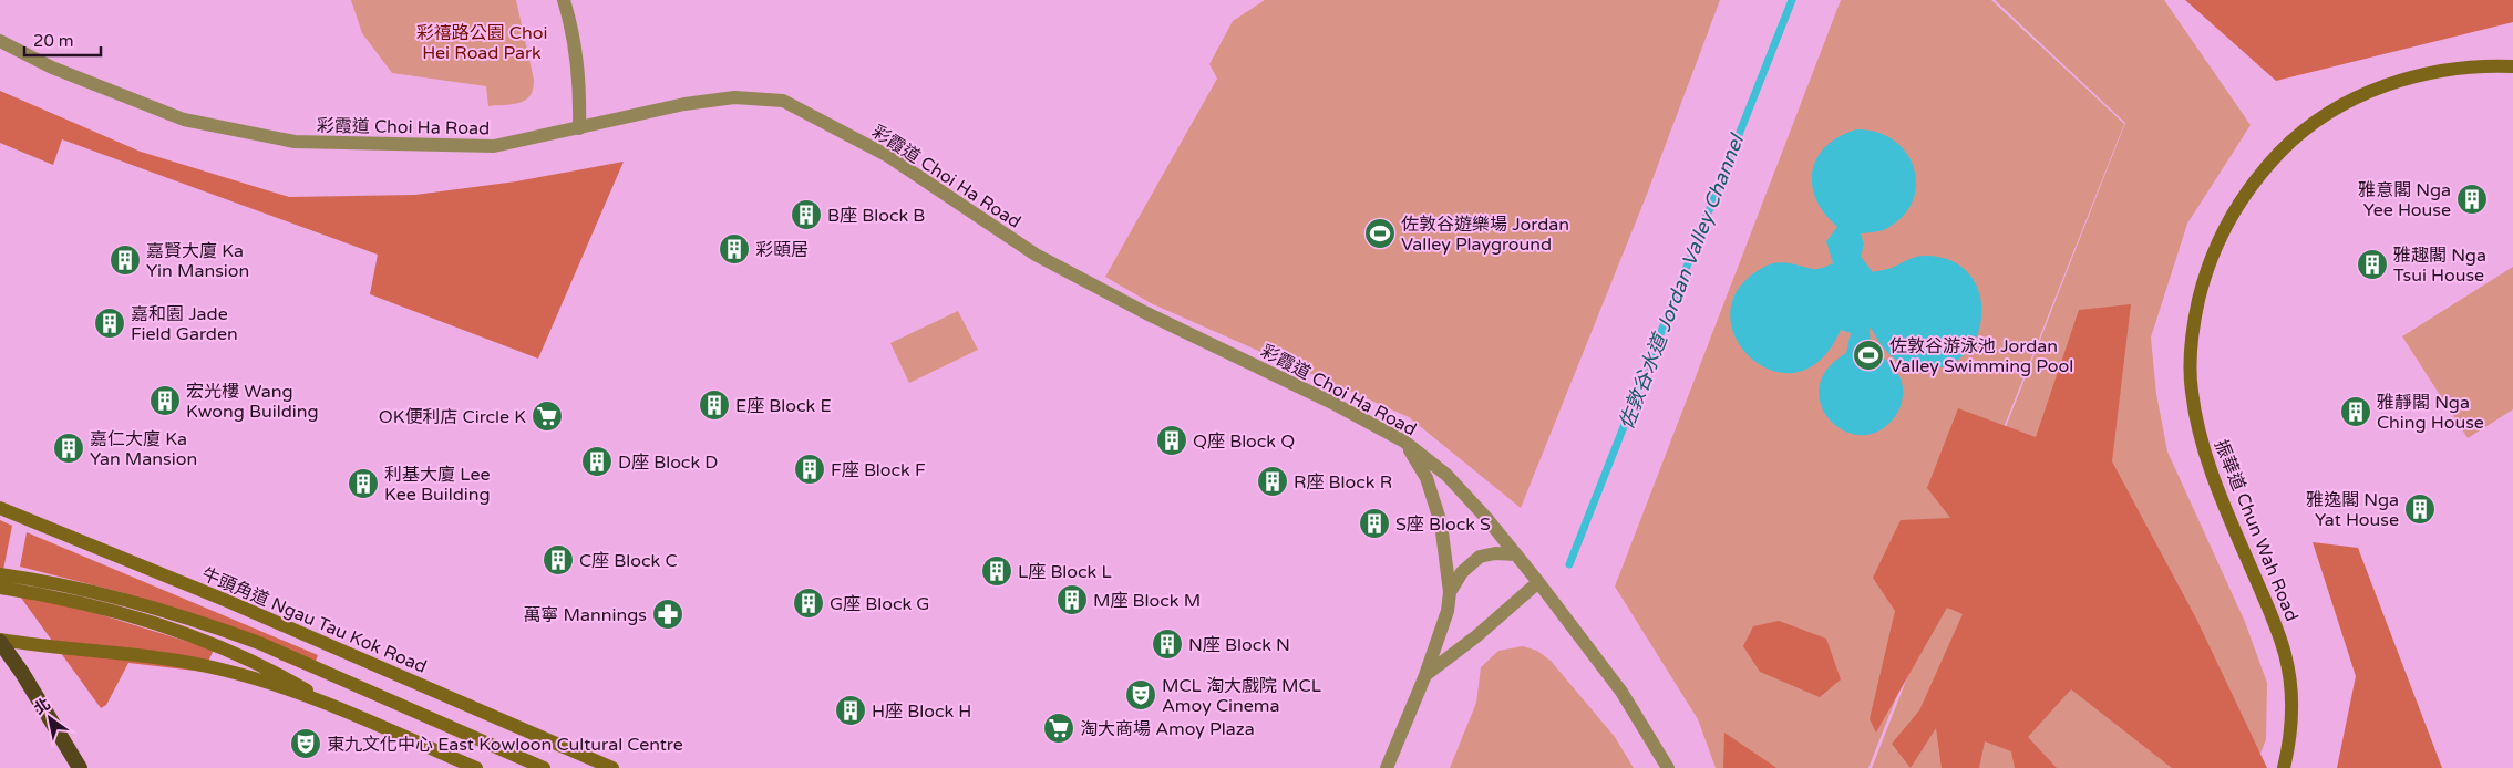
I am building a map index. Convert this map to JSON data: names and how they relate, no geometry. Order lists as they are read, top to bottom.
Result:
{
  "streets": {
    "main road": ["振華道 Chun Wah Road", "牛頭角道 Ngau Tau Kok Road"],
    "street": ["彩霞道 Choi Ha Road"]
  },
  "water": ["佐敦谷水道 Jordan Valley Channel"],
  "parks": ["彩禧路公園 Choi Hei Road Park"],
  "places": {
    "building": [
      "雅意閣 Nga Yee House",
      "B座 Block B",
      "彩頤居",
      "嘉賢大廈 Ka Yin Mansion",
      "雅趣閣 Nga Tsui House",
      "嘉和園 Jade Field Garden",
      "宏光樓 Wang Kwong Building",
      "E座 Block E",
      "雅靜閣 Nga Ching House",
      "Q座 Block Q",
      "嘉仁大廈 Ka Yan Mansion",
      "D座 Block D",
      "F座 Block F",
      "R座 Block R",
      "利基大廈 Lee Kee Building",
      "雅逸閣 Nga Yat House",
      "S座 Block S",
      "C座 Block C",
      "L座 Block L",
      "M座 Block M",
      "G座 Block G",
      "N座 Block N",
      "H座 Block H"
    ],
    "sports": ["佐敦谷遊樂場 Jordan Valley Playground", "佐敦谷游泳池 Jordan Valley Swimming Pool"],
    "supermarket": ["OK便利店 Circle K", "淘大商場 Amoy Plaza"],
    "pharmacy": ["萬寧 Mannings"],
    "theatre": ["MCL 淘大戲院 MCL Amoy Cinema", "東九文化中心 East Kowloon Cultural Centre"]
  },
  "scale_bar": "20 m",
  "north": "top left"
}
